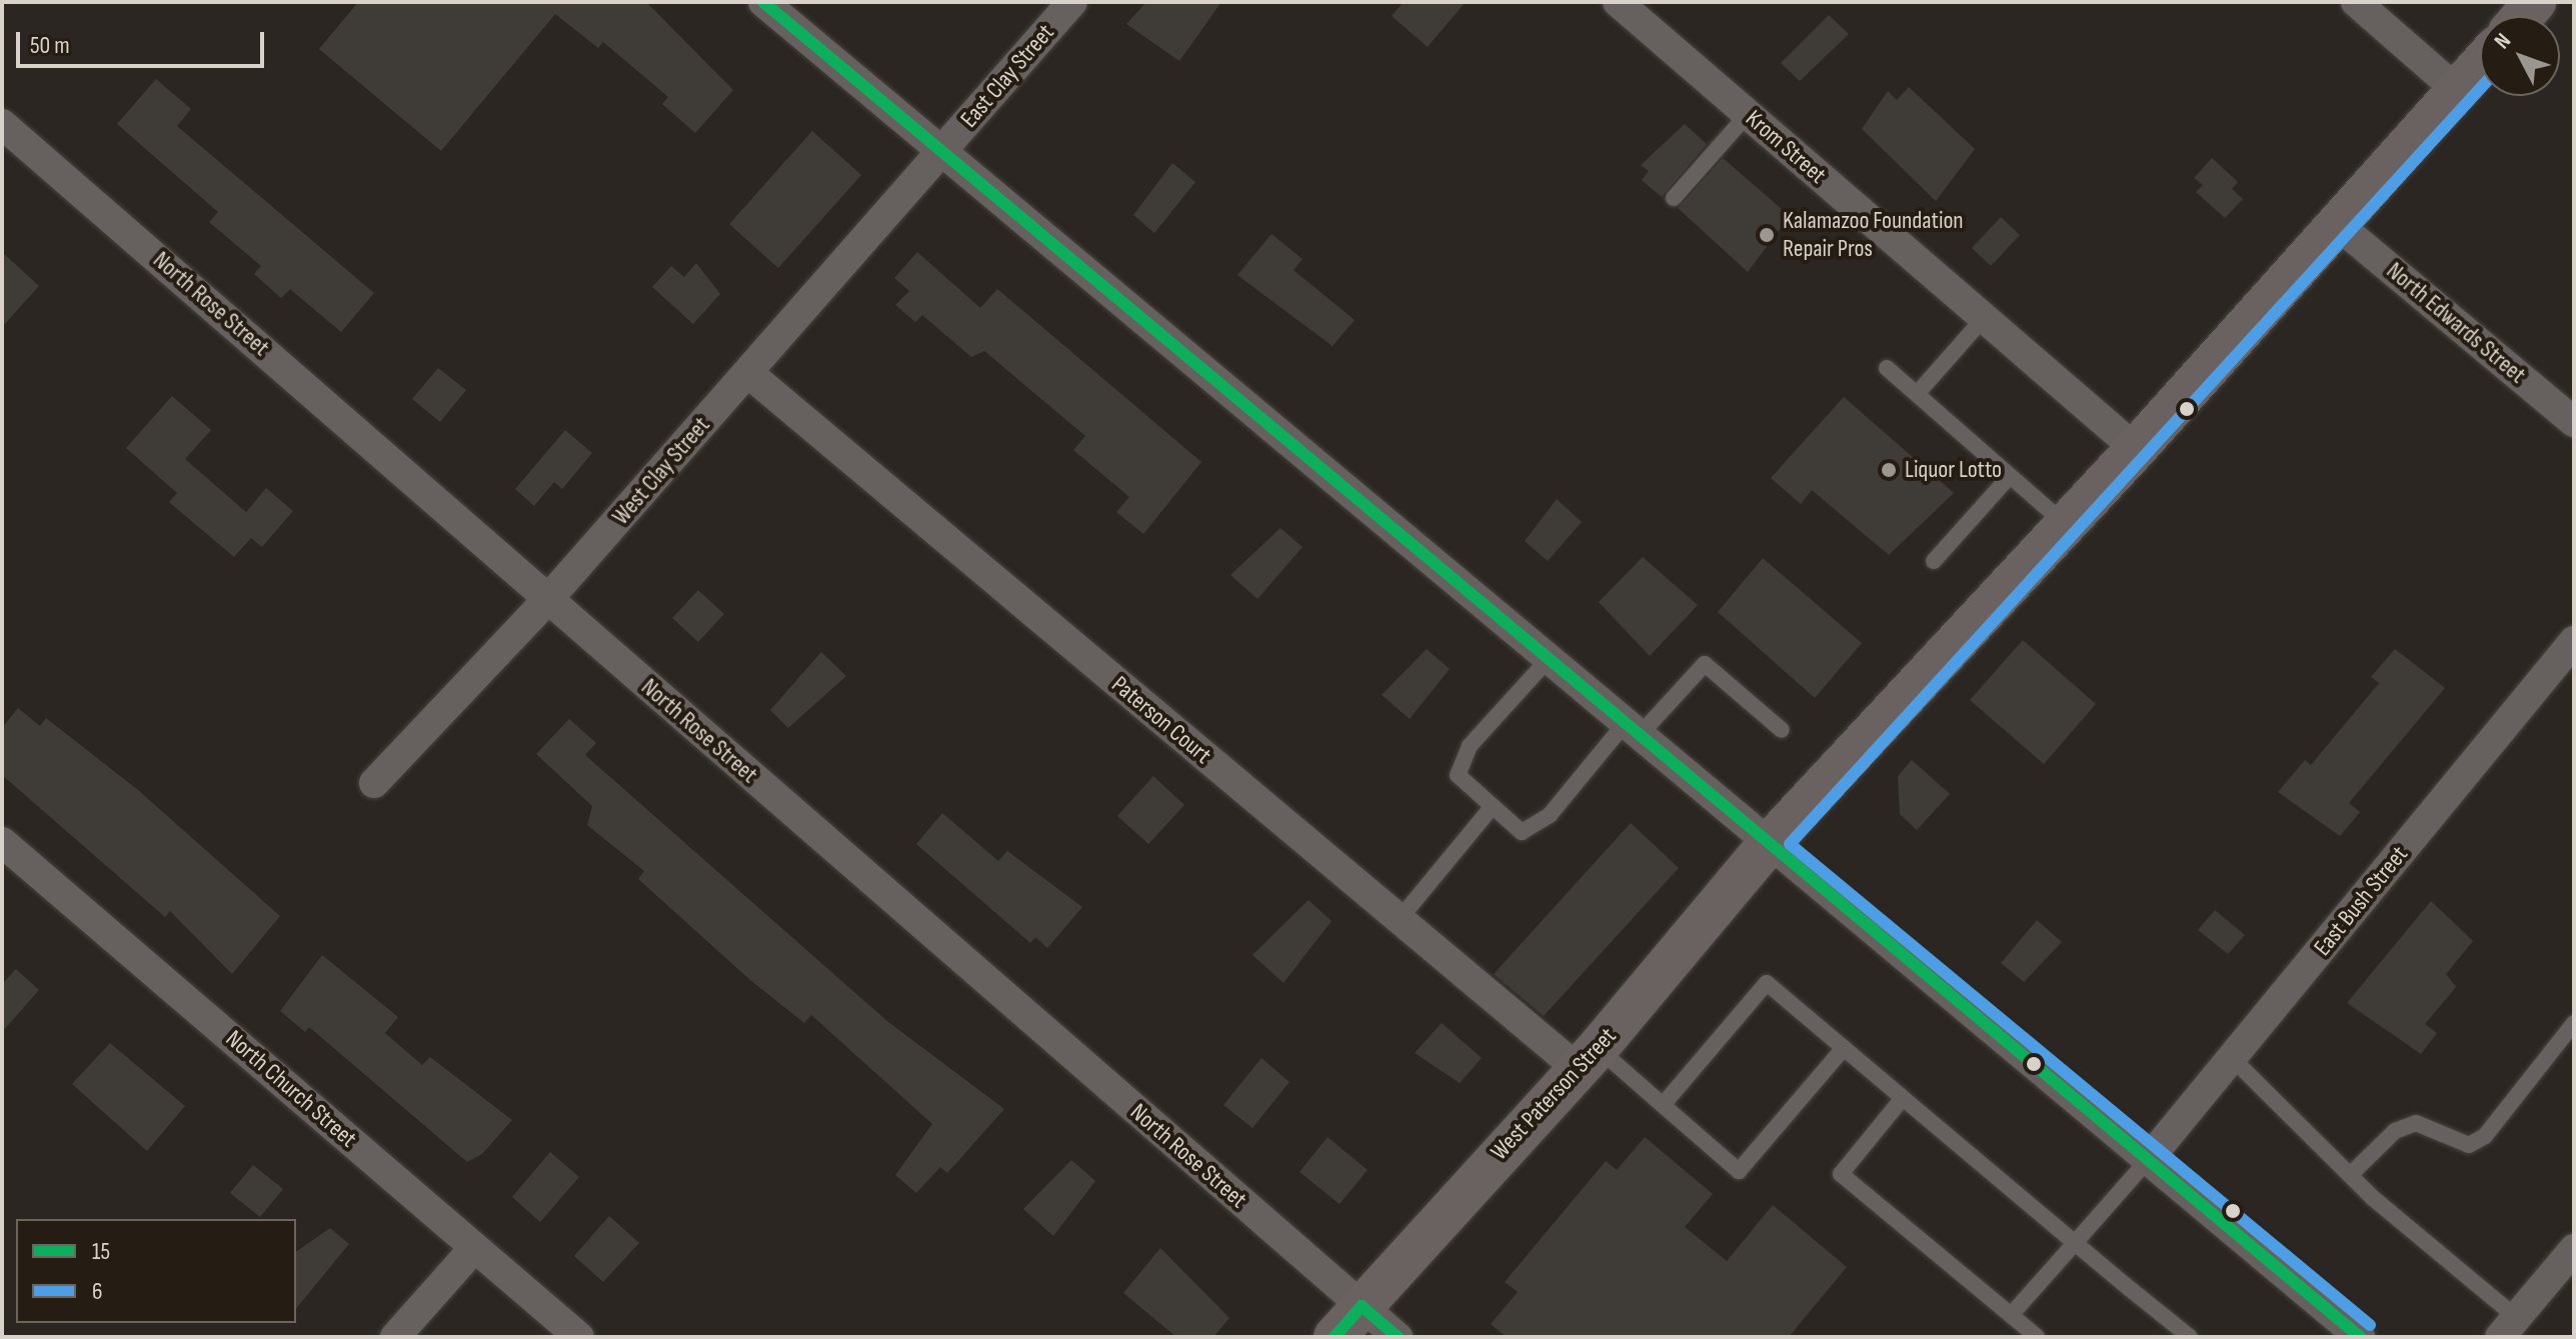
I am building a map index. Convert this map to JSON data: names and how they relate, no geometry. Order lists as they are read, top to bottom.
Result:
{
  "streets": {
    "street": [
      "East Clay Street",
      "Krom Street",
      "North Rose Street",
      "North Edwards Street",
      "West Clay Street",
      "Paterson Court",
      "East Bush Street",
      "North Church Street",
      "West Paterson Street"
    ]
  },
  "crossings": [
    ["East Clay Street", "West Clay Street"],
    ["Krom Street", "West Paterson Street"],
    ["North Rose Street", "West Clay Street"],
    ["North Rose Street", "West Paterson Street"],
    ["North Edwards Street", "West Paterson Street"],
    ["West Clay Street", "Paterson Court"],
    ["Paterson Court", "West Paterson Street"]
  ],
  "places": ["Kalamazoo Foundation Repair Pros", "Liquor Lotto"],
  "lines": ["transit line 15", "transit line 6"],
  "legend": ["15", "6"],
  "scale_bar": "50 m",
  "north": "top left"
}
